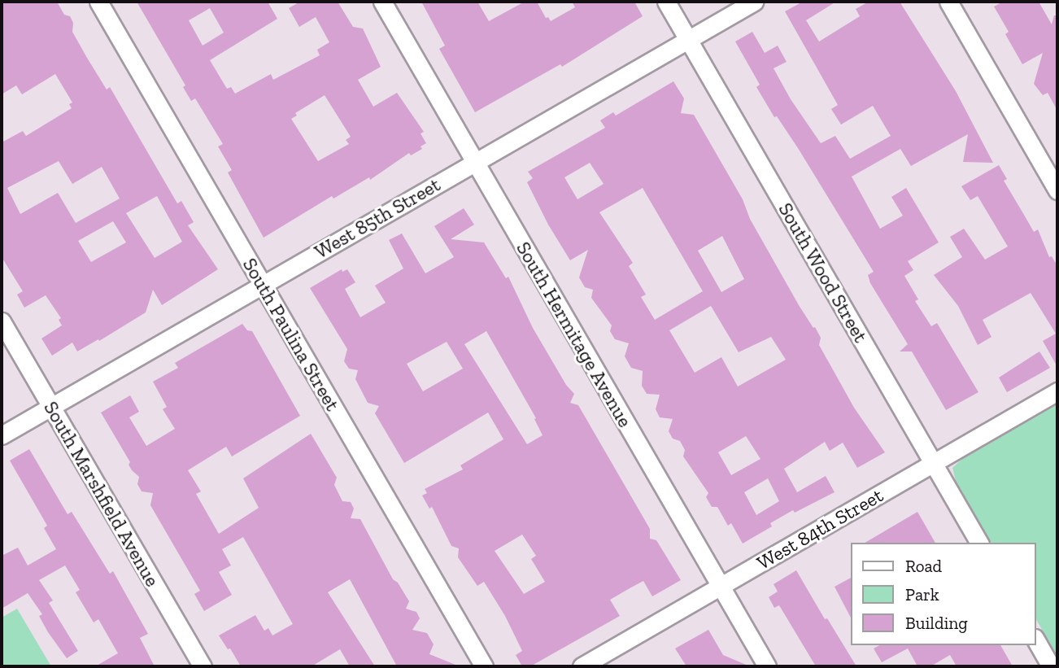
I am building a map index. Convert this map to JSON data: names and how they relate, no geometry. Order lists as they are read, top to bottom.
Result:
{
  "streets": {
    "street": [
      "West 85th Street",
      "South Wood Street",
      "South Paulina Street",
      "South Hermitage Avenue",
      "South Marshfield Avenue",
      "West 84th Street"
    ]
  },
  "crossings": [
    ["West 85th Street", "South Wood Street"],
    ["West 85th Street", "South Paulina Street"],
    ["West 85th Street", "South Hermitage Avenue"],
    ["West 85th Street", "South Marshfield Avenue"],
    ["South Wood Street", "West 84th Street"],
    ["South Hermitage Avenue", "West 84th Street"]
  ],
  "legend": ["Road", "Park", "Building"]
}
